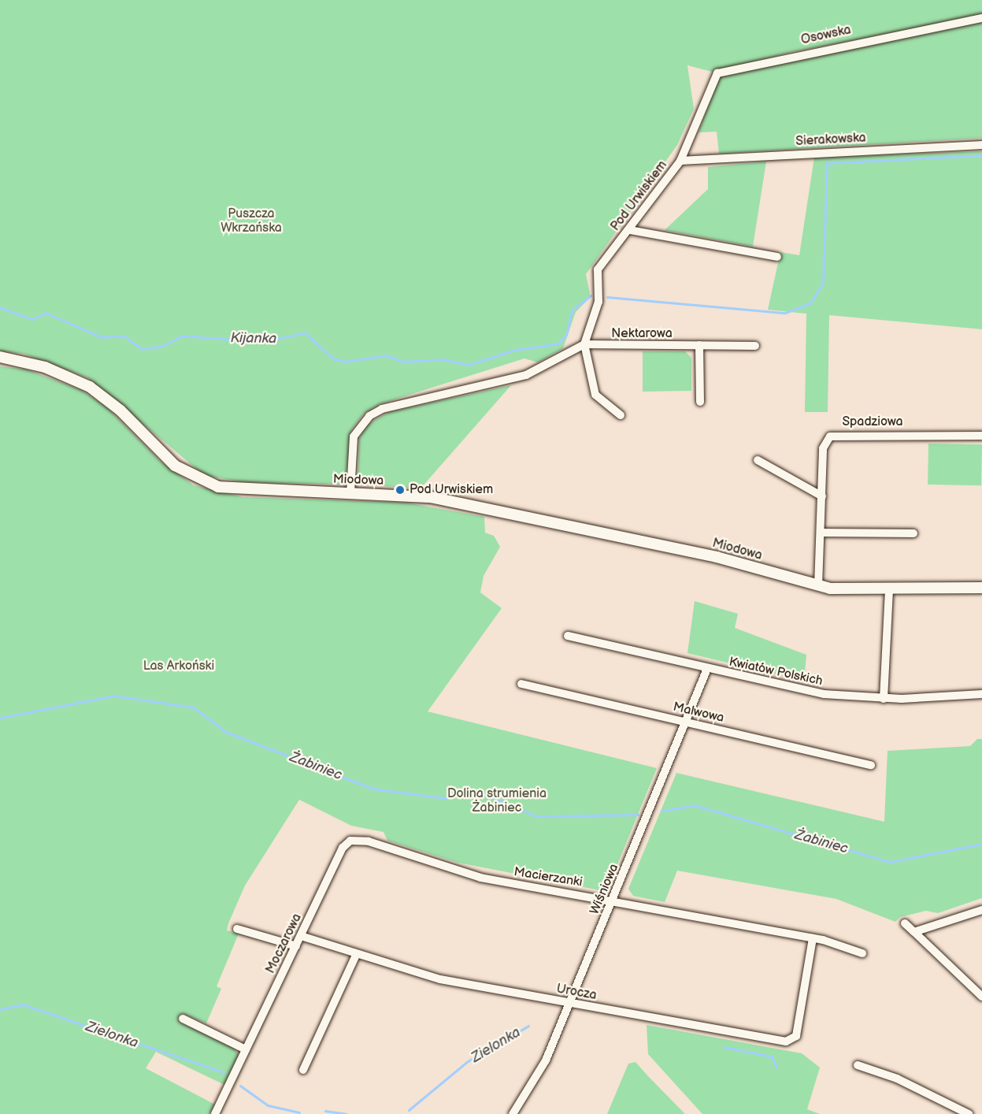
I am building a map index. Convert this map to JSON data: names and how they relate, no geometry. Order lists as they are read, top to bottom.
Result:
{
  "streets": {
    "street": [
      "Osowska",
      "Sierakowska",
      "Pod Urwiskiem",
      "Nektarowa",
      "Spadziowa",
      "Miodowa",
      "Kwiatów Polskich",
      "Malwowa",
      "Macierzanki",
      "Wiśniowa",
      "Moczarowa",
      "Urocza"
    ]
  },
  "crossings": [
    ["Osowska", "Pod Urwiskiem"],
    ["Sierakowska", "Pod Urwiskiem"],
    ["Pod Urwiskiem", "Nektarowa"],
    ["Spadziowa", "Miodowa"],
    ["Kwiatów Polskich", "Wiśniowa"],
    ["Malwowa", "Wiśniowa"],
    ["Macierzanki", "Wiśniowa"],
    ["Macierzanki", "Moczarowa"],
    ["Macierzanki", "Urocza"],
    ["Wiśniowa", "Urocza"],
    ["Moczarowa", "Urocza"]
  ],
  "water": ["Kijanka", "Żabiniec", "Zielonka"],
  "parks": ["Puszcza Wkrzańska", "Las Arkoński", "Dolina strumienia Żabiniec"],
  "places": ["Pod Urwiskiem"]
}
